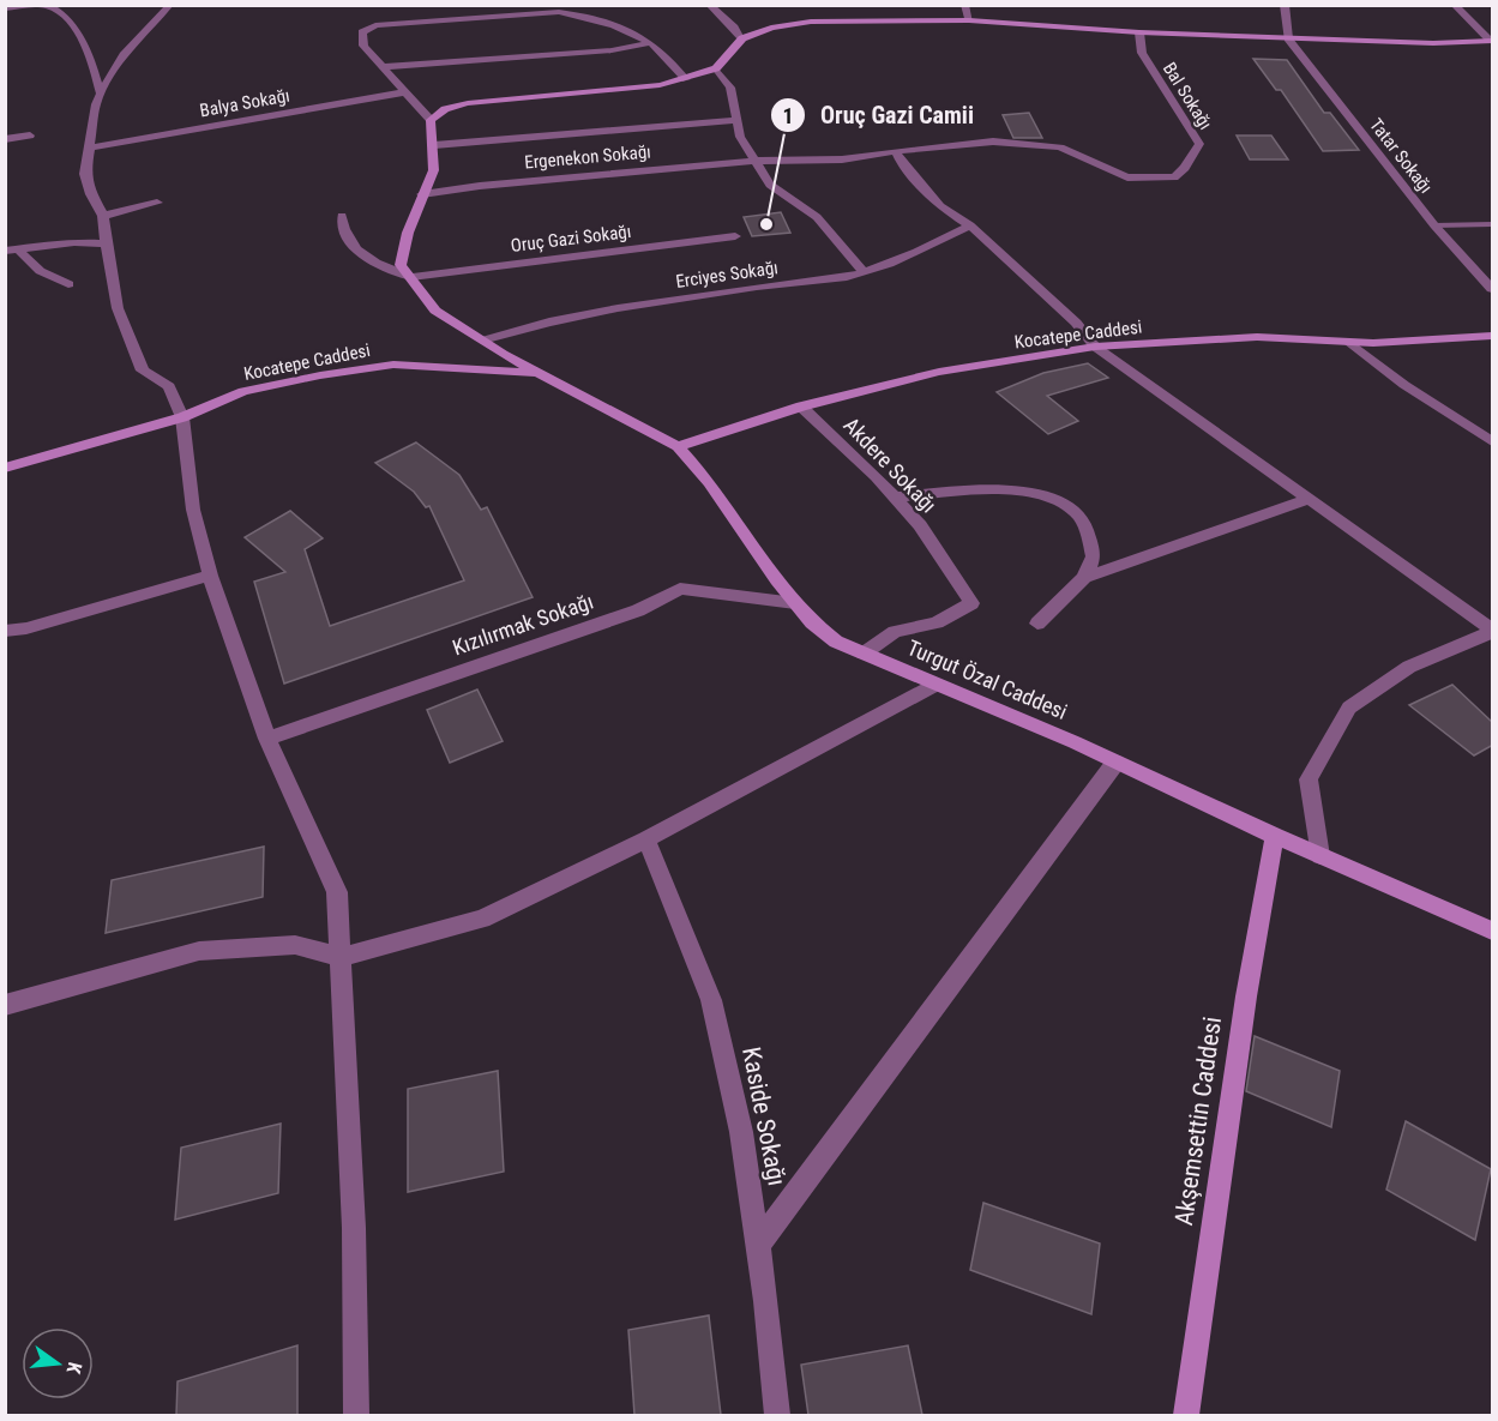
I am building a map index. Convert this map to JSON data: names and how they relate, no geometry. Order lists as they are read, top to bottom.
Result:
{
  "streets": {
    "street": [
      "Bal Sokağı",
      "Balya Sokağı",
      "Tatar Sokağı",
      "Ergenekon Sokağı",
      "Oruç Gazi Sokağı",
      "Erciyes Sokağı",
      "Kocatepe Caddesi",
      "Akdere Sokağı",
      "Kızılırmak Sokağı",
      "Turgut Özal Caddesi",
      "Kaside Sokağı",
      "Akşemsettin Caddesi"
    ]
  },
  "crossings": [
    ["Bal Sokağı", "Ergenekon Sokağı"],
    ["Oruç Gazi Sokağı", "Turgut Özal Caddesi"],
    ["Erciyes Sokağı", "Turgut Özal Caddesi"],
    ["Kocatepe Caddesi", "Akdere Sokağı"],
    ["Kocatepe Caddesi", "Turgut Özal Caddesi"],
    ["Akdere Sokağı", "Turgut Özal Caddesi"],
    ["Kızılırmak Sokağı", "Turgut Özal Caddesi"],
    ["Turgut Özal Caddesi", "Akşemsettin Caddesi"]
  ],
  "places": ["Oruç Gazi Camii"],
  "north": "right"
}
